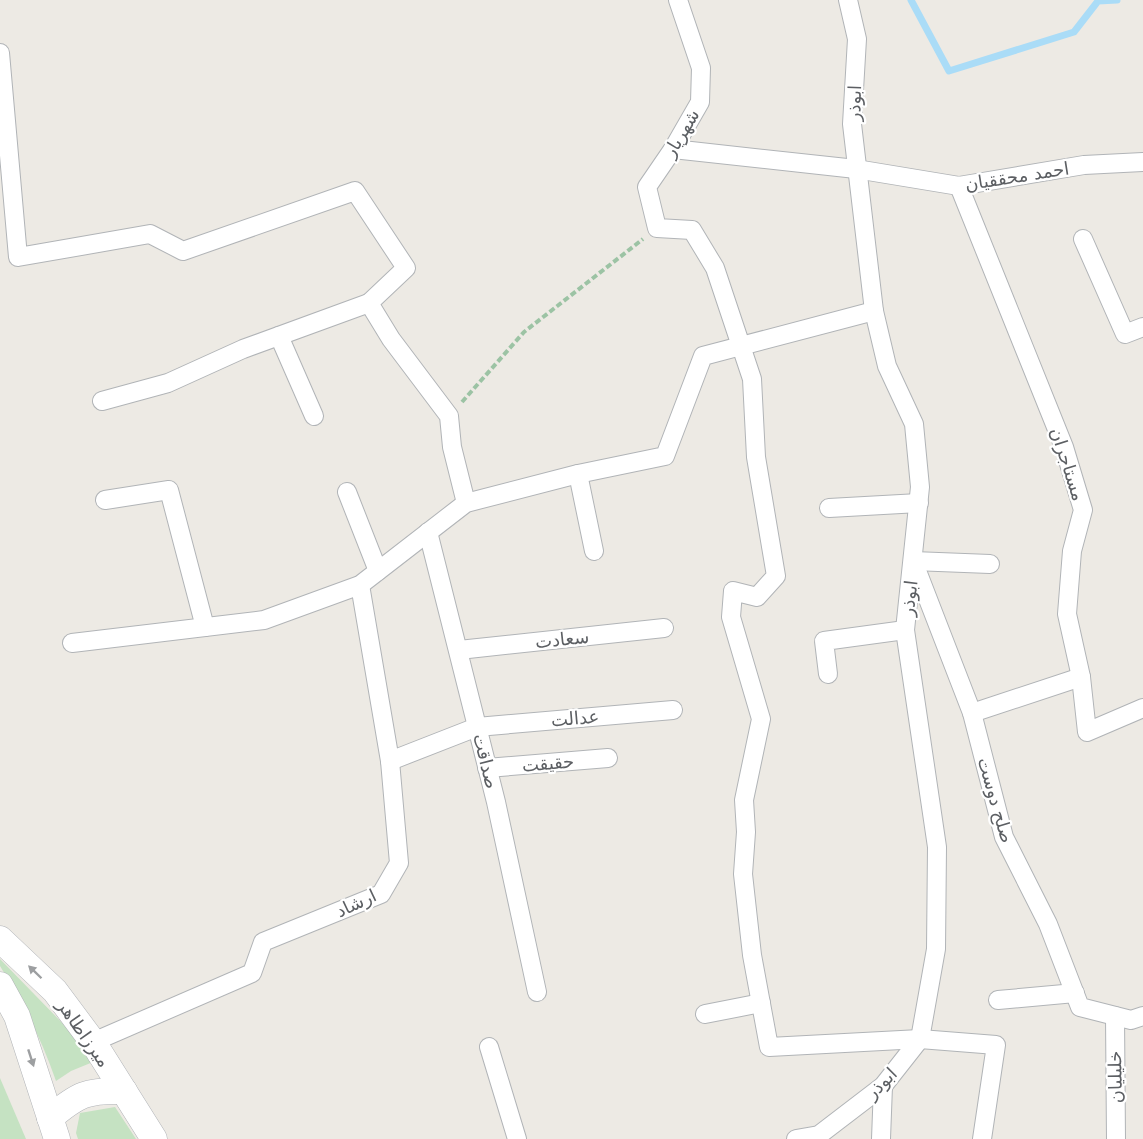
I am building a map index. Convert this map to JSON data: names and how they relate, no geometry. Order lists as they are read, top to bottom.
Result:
{
  "streets": {
    "main road": ["میرزاطاهر"],
    "street": [
      "ابوذر",
      "شهریار",
      "احمد محققیان",
      "مستاجران",
      "سعادت",
      "عدالت",
      "صداقت",
      "حقیقت",
      "صلح دوست",
      "ارشاد",
      "خلیلیان"
    ]
  },
  "crossings": [
    ["ابوذر", "احمد محققیان"],
    ["ابوذر", "صلح دوست"],
    ["شهریار", "احمد محققیان"],
    ["احمد محققیان", "مستاجران"],
    ["سعادت", "صداقت"],
    ["عدالت", "صداقت"],
    ["عدالت", "ارشاد"],
    ["صداقت", "حقیقت"],
    ["صلح دوست", "خلیلیان"],
    ["ارشاد", "میرزاطاهر"]
  ]
}
